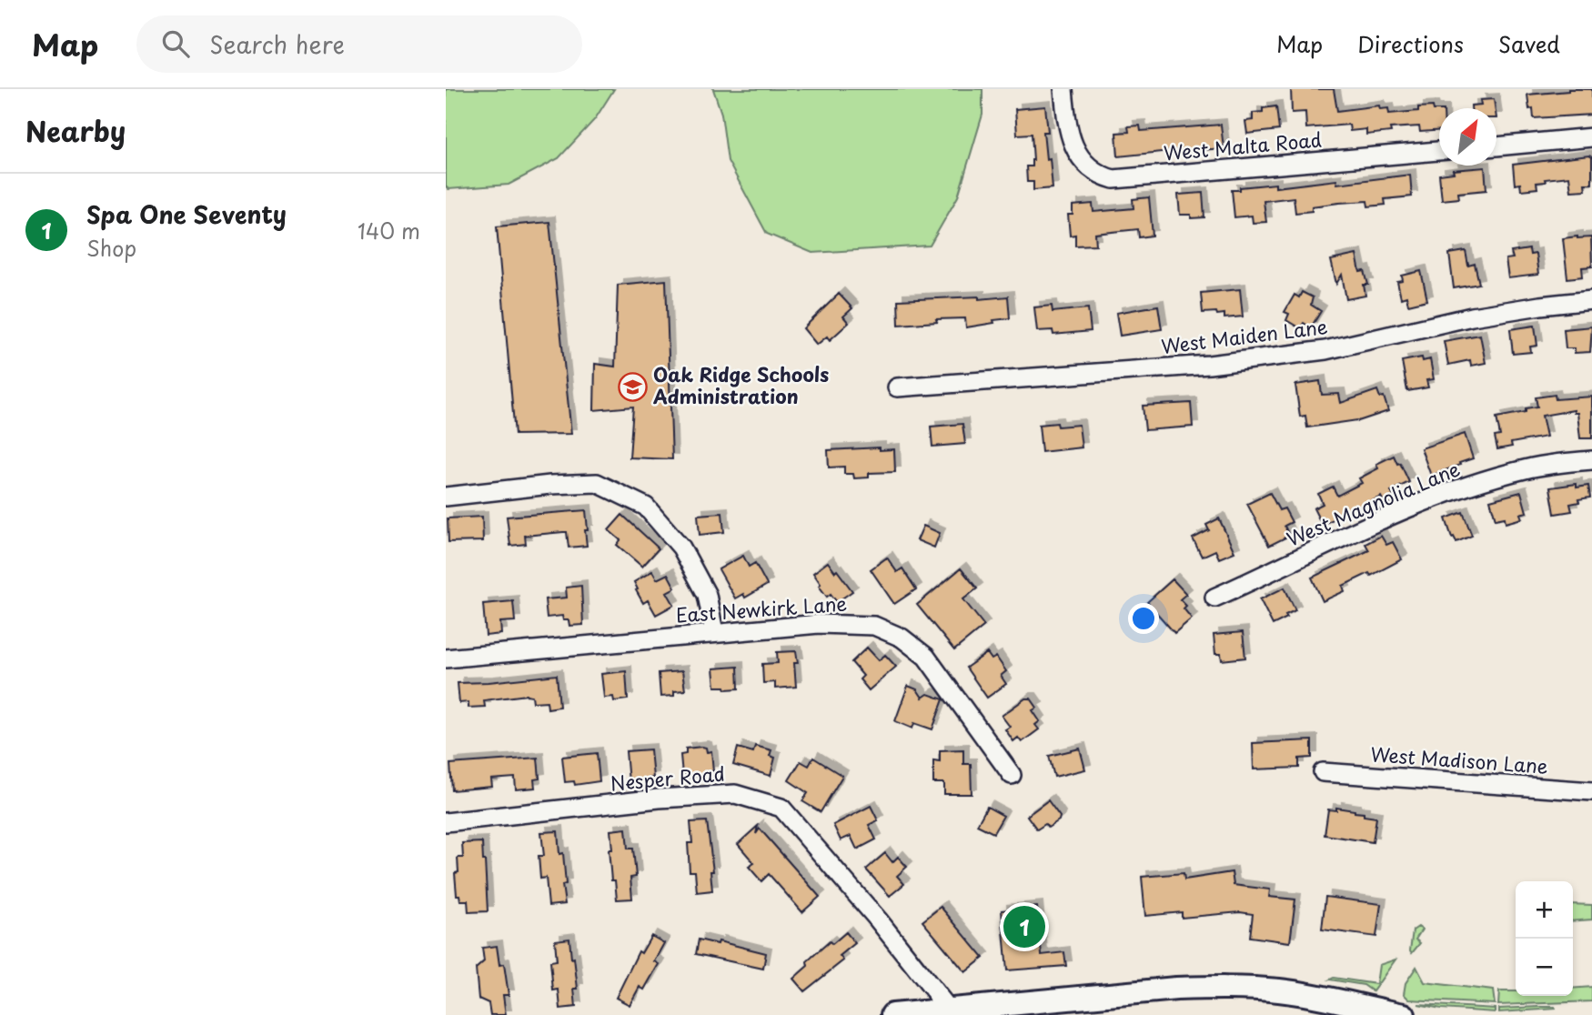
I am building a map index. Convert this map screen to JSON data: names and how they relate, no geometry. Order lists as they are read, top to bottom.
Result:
{
  "streets": {
    "street": [
      "West Malta Road",
      "West Maiden Lane",
      "West Magnolia Lane",
      "East Newkirk Lane",
      "West Madison Lane",
      "Nesper Road"
    ]
  },
  "places": {
    "school or university": ["Oak Ridge Schools Administration"]
  },
  "north": "top right",
  "page": {
    "header": "Map",
    "search": "Search here",
    "nav": ["Map", "Directions", "Saved"],
    "heading": "Nearby",
    "list": [
      {
        "mark": "1",
        "name": "Spa One Seventy",
        "note": "Shop",
        "value": "140 m"
      }
    ],
    "map_buttons": ["+", "−"],
    "pins": "1"
  }
}
